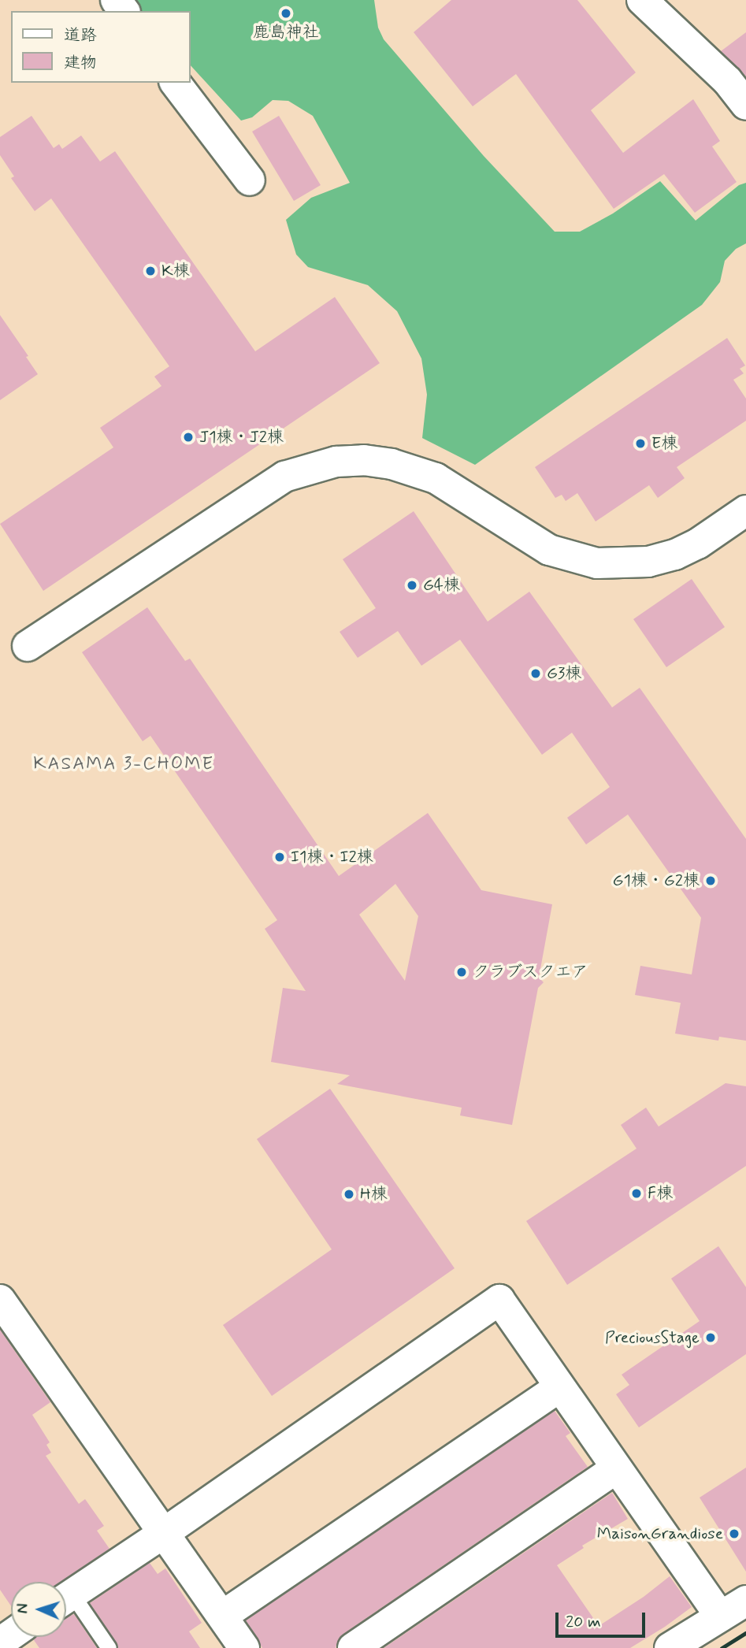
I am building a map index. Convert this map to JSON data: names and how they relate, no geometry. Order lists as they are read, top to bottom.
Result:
{
  "districts": ["KASAMA 3-CHOME"],
  "places": [
    "鹿島神社",
    "K棟",
    "J1棟・J2棟",
    "E棟",
    "G4棟",
    "G3棟",
    "I1棟・I2棟",
    "G1棟・G2棟",
    "クラブスクエア",
    "F棟",
    "H棟",
    "PreciousStage",
    "MaisonGrandiose"
  ],
  "legend": ["道路", "建物"],
  "scale_bar": "20 m",
  "north": "left"
}
